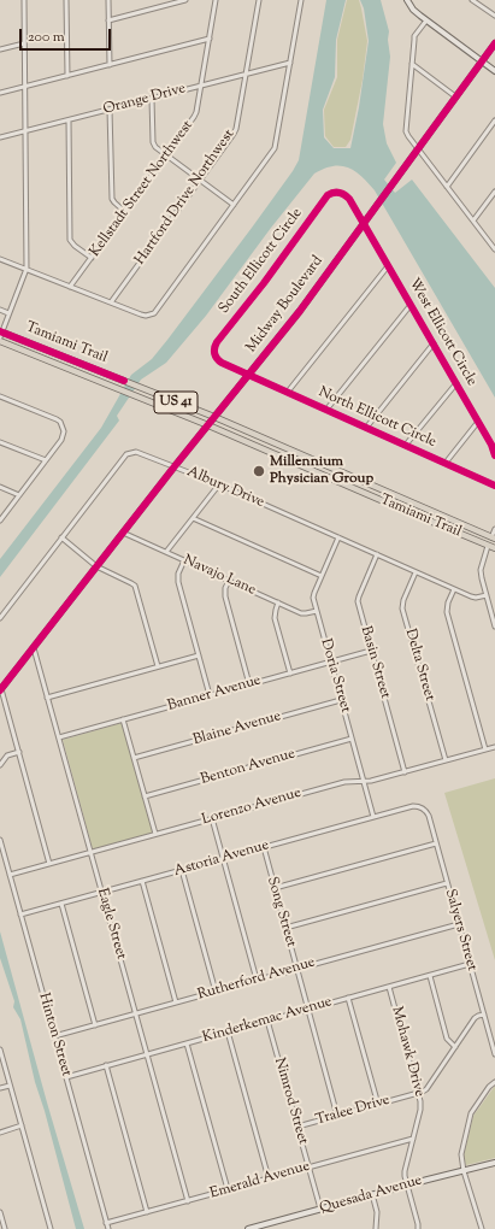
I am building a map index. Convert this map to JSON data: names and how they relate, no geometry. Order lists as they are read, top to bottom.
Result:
{
  "streets": {
    "main road": ["Tamiami Trail", "US 41"],
    "street": [
      "Orange Drive",
      "Kellstadt Street Northwest",
      "Hartford Drive Northwest",
      "South Ellicott Circle",
      "Midway Boulevard",
      "West Ellicott Circle",
      "North Ellicott Circle",
      "Albury Drive",
      "Navajo Lane",
      "Basin Street",
      "Delta Street",
      "Doria Street",
      "Banner Avenue",
      "Blaine Avenue",
      "Benton Avenue",
      "Lorenzo Avenue",
      "Astoria Avenue",
      "Song Street",
      "Eagle Street",
      "Salyers Street",
      "Rutherford Avenue",
      "Kinderkemac Avenue",
      "Hinton Street",
      "Mohawk Drive",
      "Nimrod Street",
      "Tralee Drive",
      "Emerald Avenue",
      "Quesada Avenue"
    ]
  },
  "crossings": [
    ["Orange Drive", "Kellstadt Street Northwest"],
    ["Orange Drive", "Hartford Drive Northwest"],
    ["South Ellicott Circle", "Midway Boulevard"],
    ["South Ellicott Circle", "West Ellicott Circle"],
    ["South Ellicott Circle", "North Ellicott Circle"],
    ["Midway Boulevard", "West Ellicott Circle"],
    ["Midway Boulevard", "Tamiami Trail"],
    ["Midway Boulevard", "North Ellicott Circle"],
    ["Midway Boulevard", "Albury Drive"],
    ["Midway Boulevard", "Navajo Lane"],
    ["Midway Boulevard", "Eagle Street"],
    ["Albury Drive", "Basin Street"],
    ["Albury Drive", "Delta Street"],
    ["Albury Drive", "Doria Street"],
    ["Navajo Lane", "Doria Street"],
    ["Basin Street", "Banner Avenue"],
    ["Basin Street", "Lorenzo Avenue"],
    ["Delta Street", "Lorenzo Avenue"],
    ["Doria Street", "Banner Avenue"],
    ["Doria Street", "Blaine Avenue"],
    ["Doria Street", "Benton Avenue"],
    ["Doria Street", "Lorenzo Avenue"],
    ["Doria Street", "Astoria Avenue"],
    ["Banner Avenue", "Eagle Street"],
    ["Lorenzo Avenue", "Eagle Street"],
    ["Lorenzo Avenue", "Hinton Street"],
    ["Astoria Avenue", "Song Street"],
    ["Astoria Avenue", "Eagle Street"],
    ["Astoria Avenue", "Salyers Street"],
    ["Astoria Avenue", "Hinton Street"],
    ["Song Street", "Rutherford Avenue"],
    ["Song Street", "Kinderkemac Avenue"],
    ["Song Street", "Tralee Drive"],
    ["Eagle Street", "Rutherford Avenue"],
    ["Eagle Street", "Kinderkemac Avenue"],
    ["Eagle Street", "Emerald Avenue"],
    ["Salyers Street", "Rutherford Avenue"],
    ["Salyers Street", "Kinderkemac Avenue"],
    ["Salyers Street", "Tralee Drive"],
    ["Rutherford Avenue", "Hinton Street"],
    ["Kinderkemac Avenue", "Hinton Street"],
    ["Kinderkemac Avenue", "Mohawk Drive"],
    ["Kinderkemac Avenue", "Nimrod Street"],
    ["Hinton Street", "Emerald Avenue"],
    ["Mohawk Drive", "Tralee Drive"],
    ["Mohawk Drive", "Emerald Avenue"],
    ["Mohawk Drive", "Quesada Avenue"],
    ["Nimrod Street", "Tralee Drive"],
    ["Nimrod Street", "Emerald Avenue"],
    ["Nimrod Street", "Quesada Avenue"]
  ],
  "places": ["Millennium Physician Group"],
  "scale_bar": "200 m"
}
